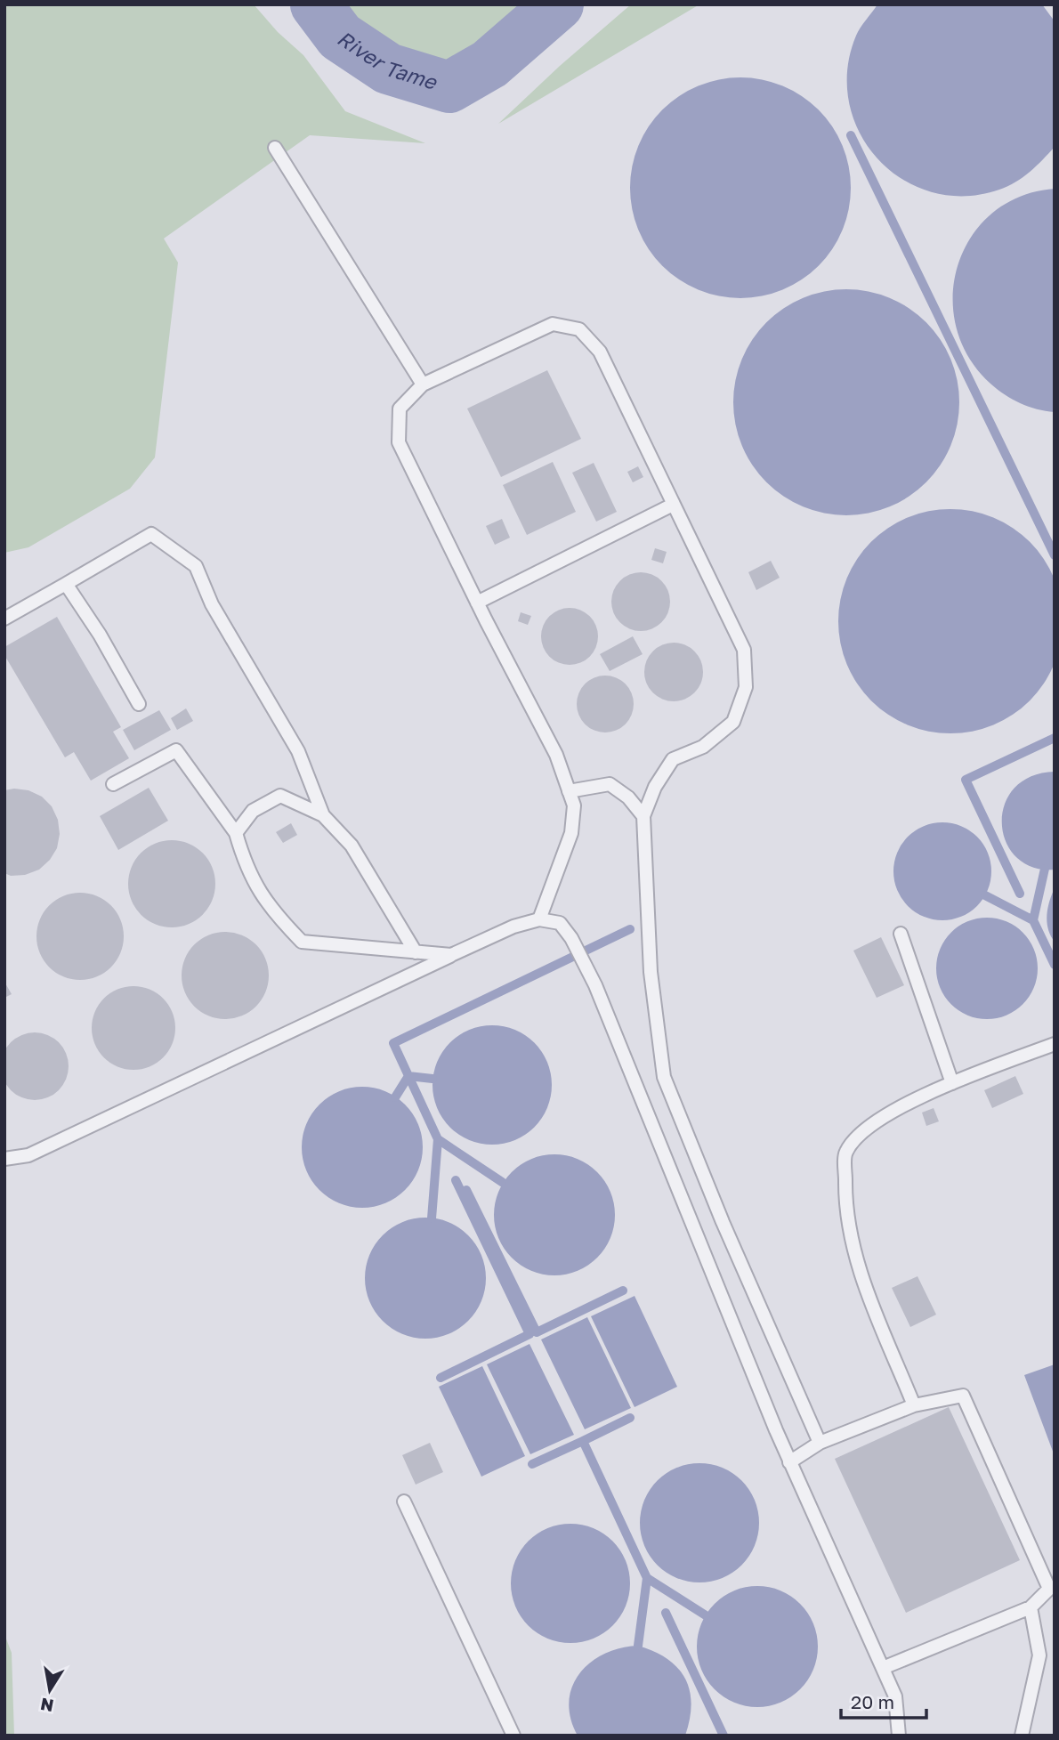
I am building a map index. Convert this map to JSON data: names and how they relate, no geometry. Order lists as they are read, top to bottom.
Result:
{
  "water": ["River Tame"],
  "scale_bar": "20 m",
  "north": "bottom"
}
